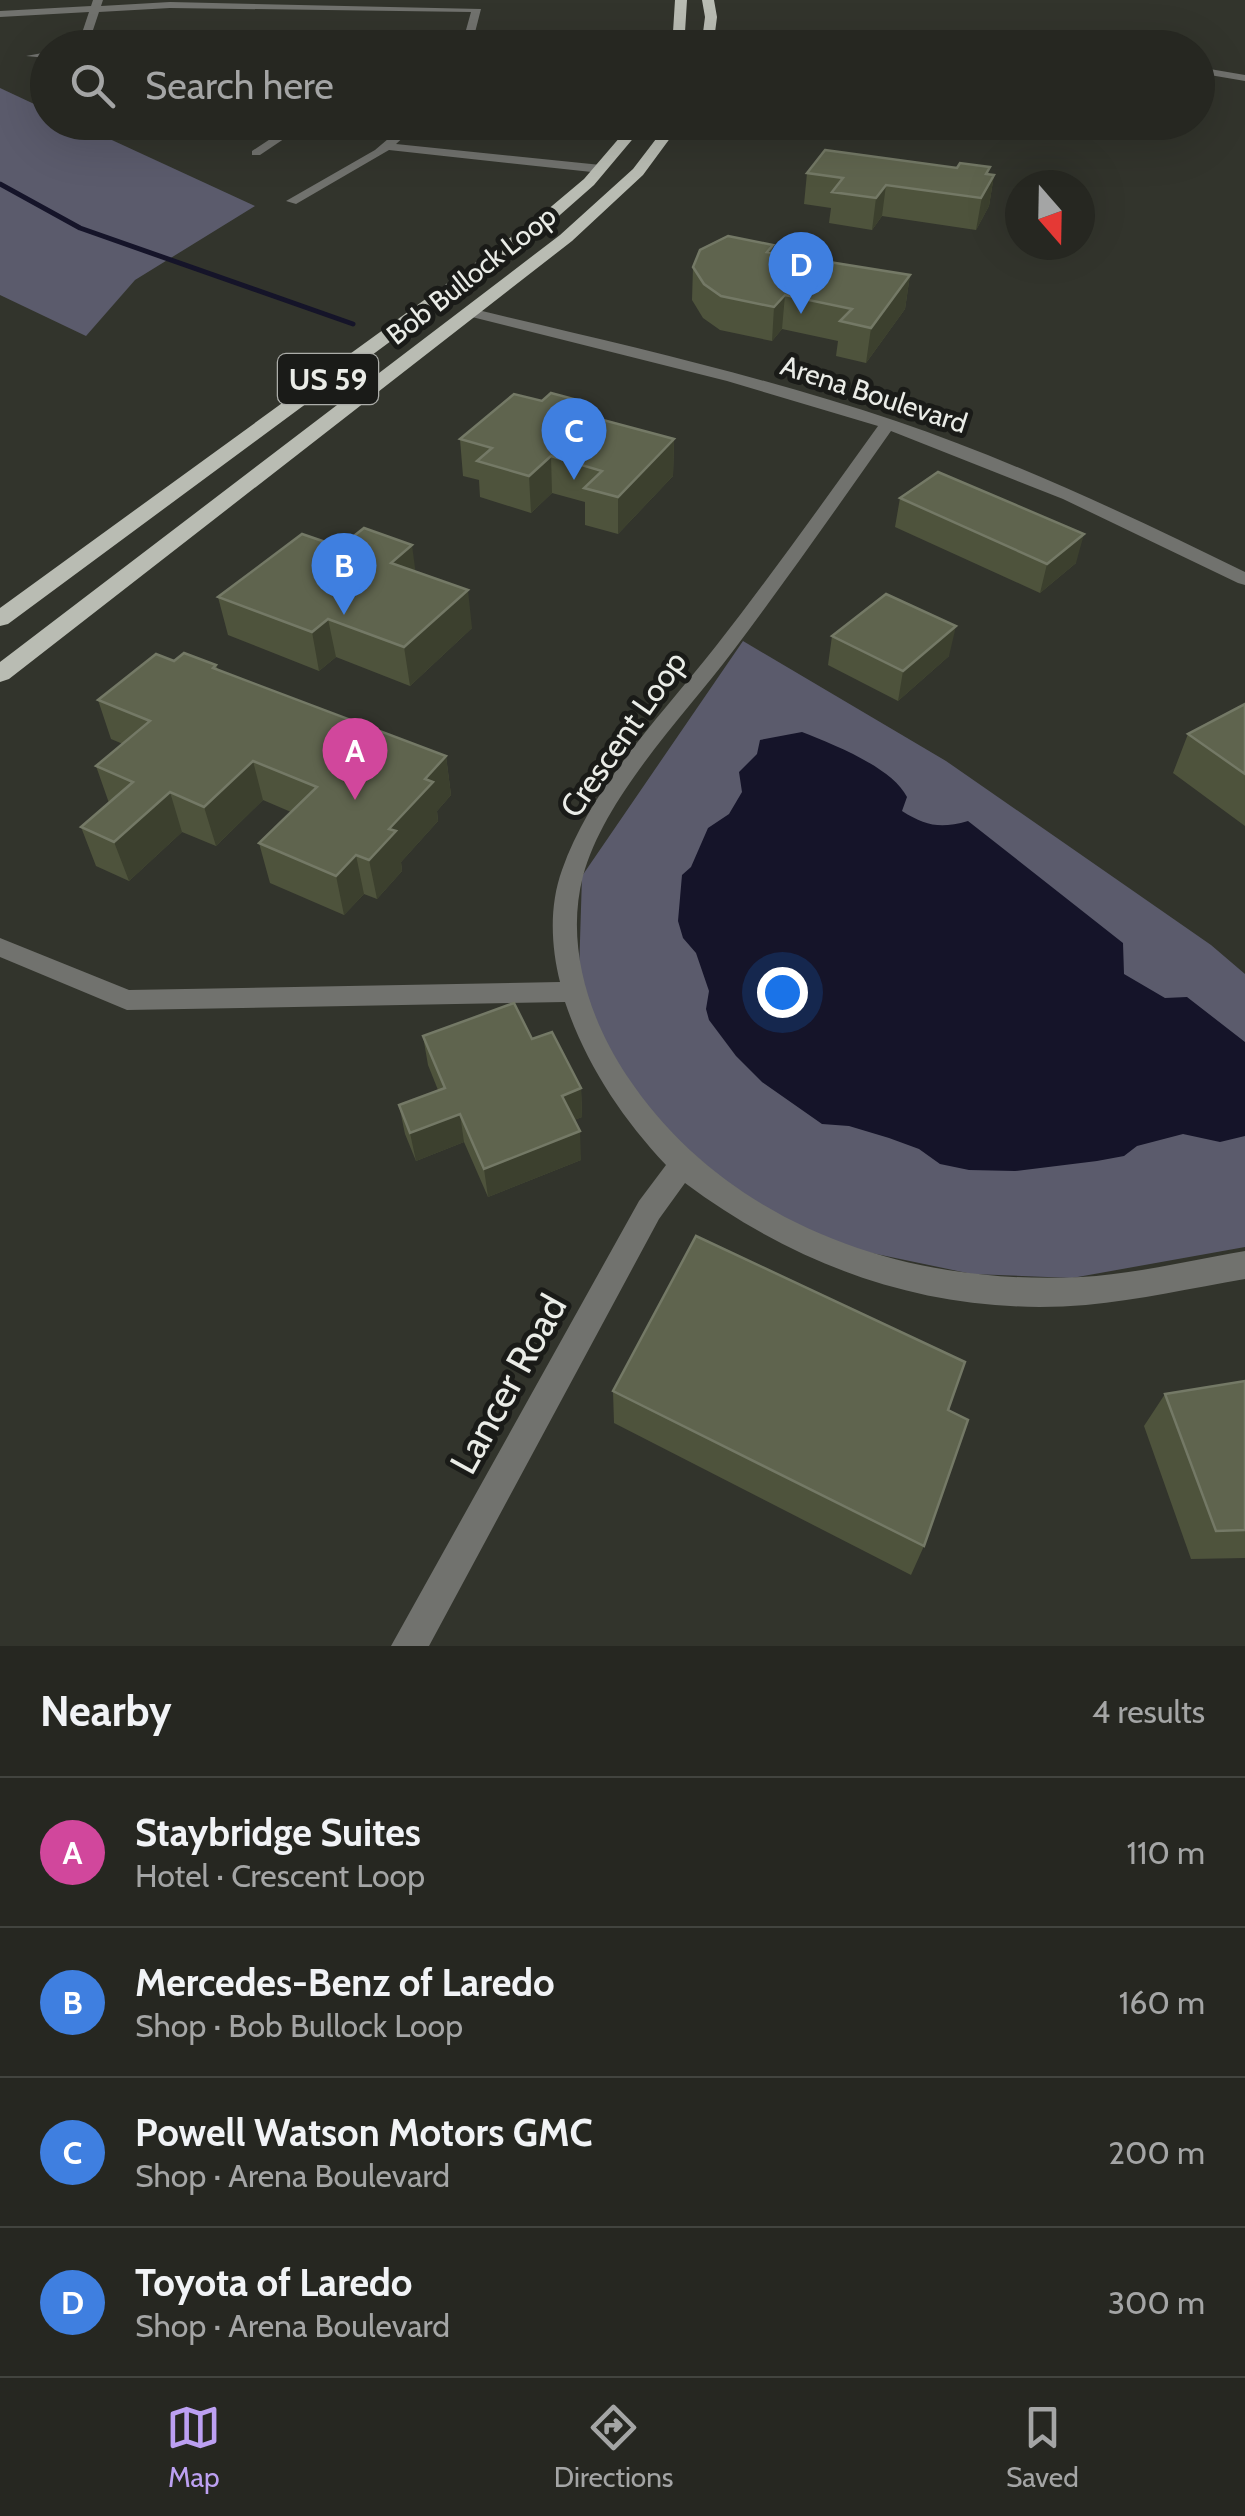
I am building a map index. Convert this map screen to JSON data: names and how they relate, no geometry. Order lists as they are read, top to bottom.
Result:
{
  "streets": {
    "highway": ["Bob Bullock Loop", "US 59"],
    "street": ["Arena Boulevard", "Crescent Loop", "Lancer Road"]
  },
  "crossings": [
    ["Bob Bullock Loop", "Arena Boulevard"],
    ["Arena Boulevard", "Crescent Loop"],
    ["Crescent Loop", "Lancer Road"]
  ],
  "north": "bottom",
  "page": {
    "search": "Search here",
    "pins": [
      "D",
      "C",
      "B",
      "A"
    ],
    "heading": ["Nearby", "4 results"],
    "list": [
      {
        "mark": "A",
        "name": "Staybridge Suites",
        "note": "Hotel · Crescent Loop",
        "value": "110 m"
      },
      {
        "mark": "B",
        "name": "Mercedes-Benz of Laredo",
        "note": "Shop · Bob Bullock Loop",
        "value": "160 m"
      },
      {
        "mark": "C",
        "name": "Powell Watson Motors GMC",
        "note": "Shop · Arena Boulevard",
        "value": "200 m"
      },
      {
        "mark": "D",
        "name": "Toyota of Laredo",
        "note": "Shop · Arena Boulevard",
        "value": "300 m"
      }
    ],
    "nav": ["Map", "Directions", "Saved"]
  }
}
